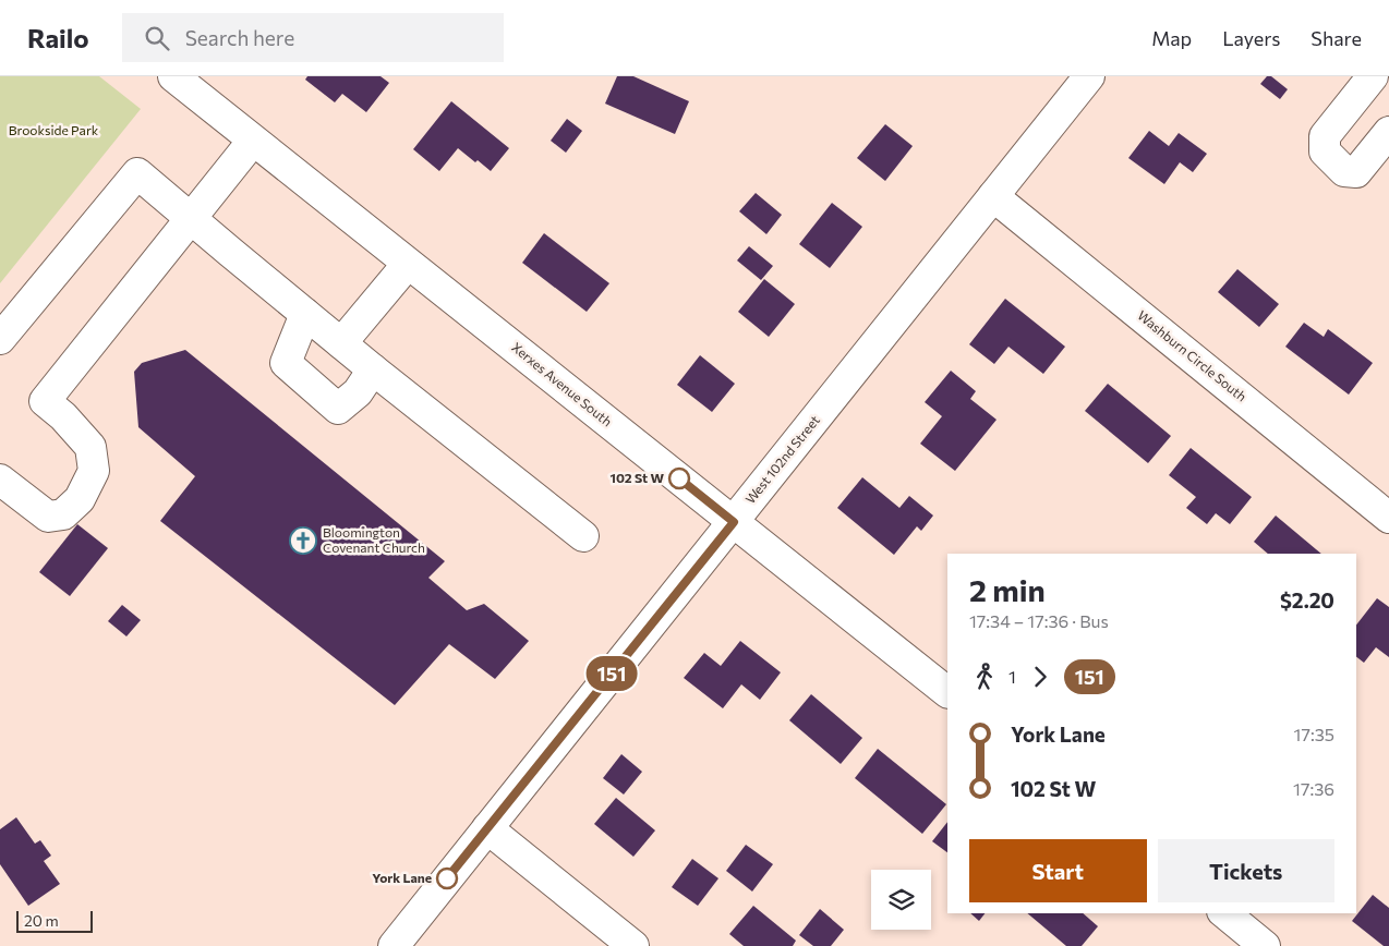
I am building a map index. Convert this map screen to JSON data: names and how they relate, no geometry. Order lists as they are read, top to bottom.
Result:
{
  "streets": {
    "street": ["Washburn Circle South", "Xerxes Avenue South", "West 102nd Street"]
  },
  "crossings": [
    ["Washburn Circle South", "West 102nd Street"],
    ["Xerxes Avenue South", "West 102nd Street"]
  ],
  "parks": ["Brookside Park"],
  "places": {
    "other": ["102 St W", "York Lane"],
    "church": ["Bloomington Covenant Church"]
  },
  "lines": ["bus line 151"],
  "scale_bar": "20 m",
  "page": {
    "header": "Railo",
    "search": "Search here",
    "nav": ["Map", "Layers", "Share"],
    "on_map": "151",
    "heading": ["2 min", "17:34 – 17:36 · Bus", "$2.20"],
    "legs": ["1", "151"],
    "list": [
      {
        "name": "York Lane",
        "value": "17:35"
      },
      {
        "name": "102 St W",
        "value": "17:36"
      }
    ],
    "buttons": ["Start", "Tickets"],
    "scale": "20 m"
  }
}
